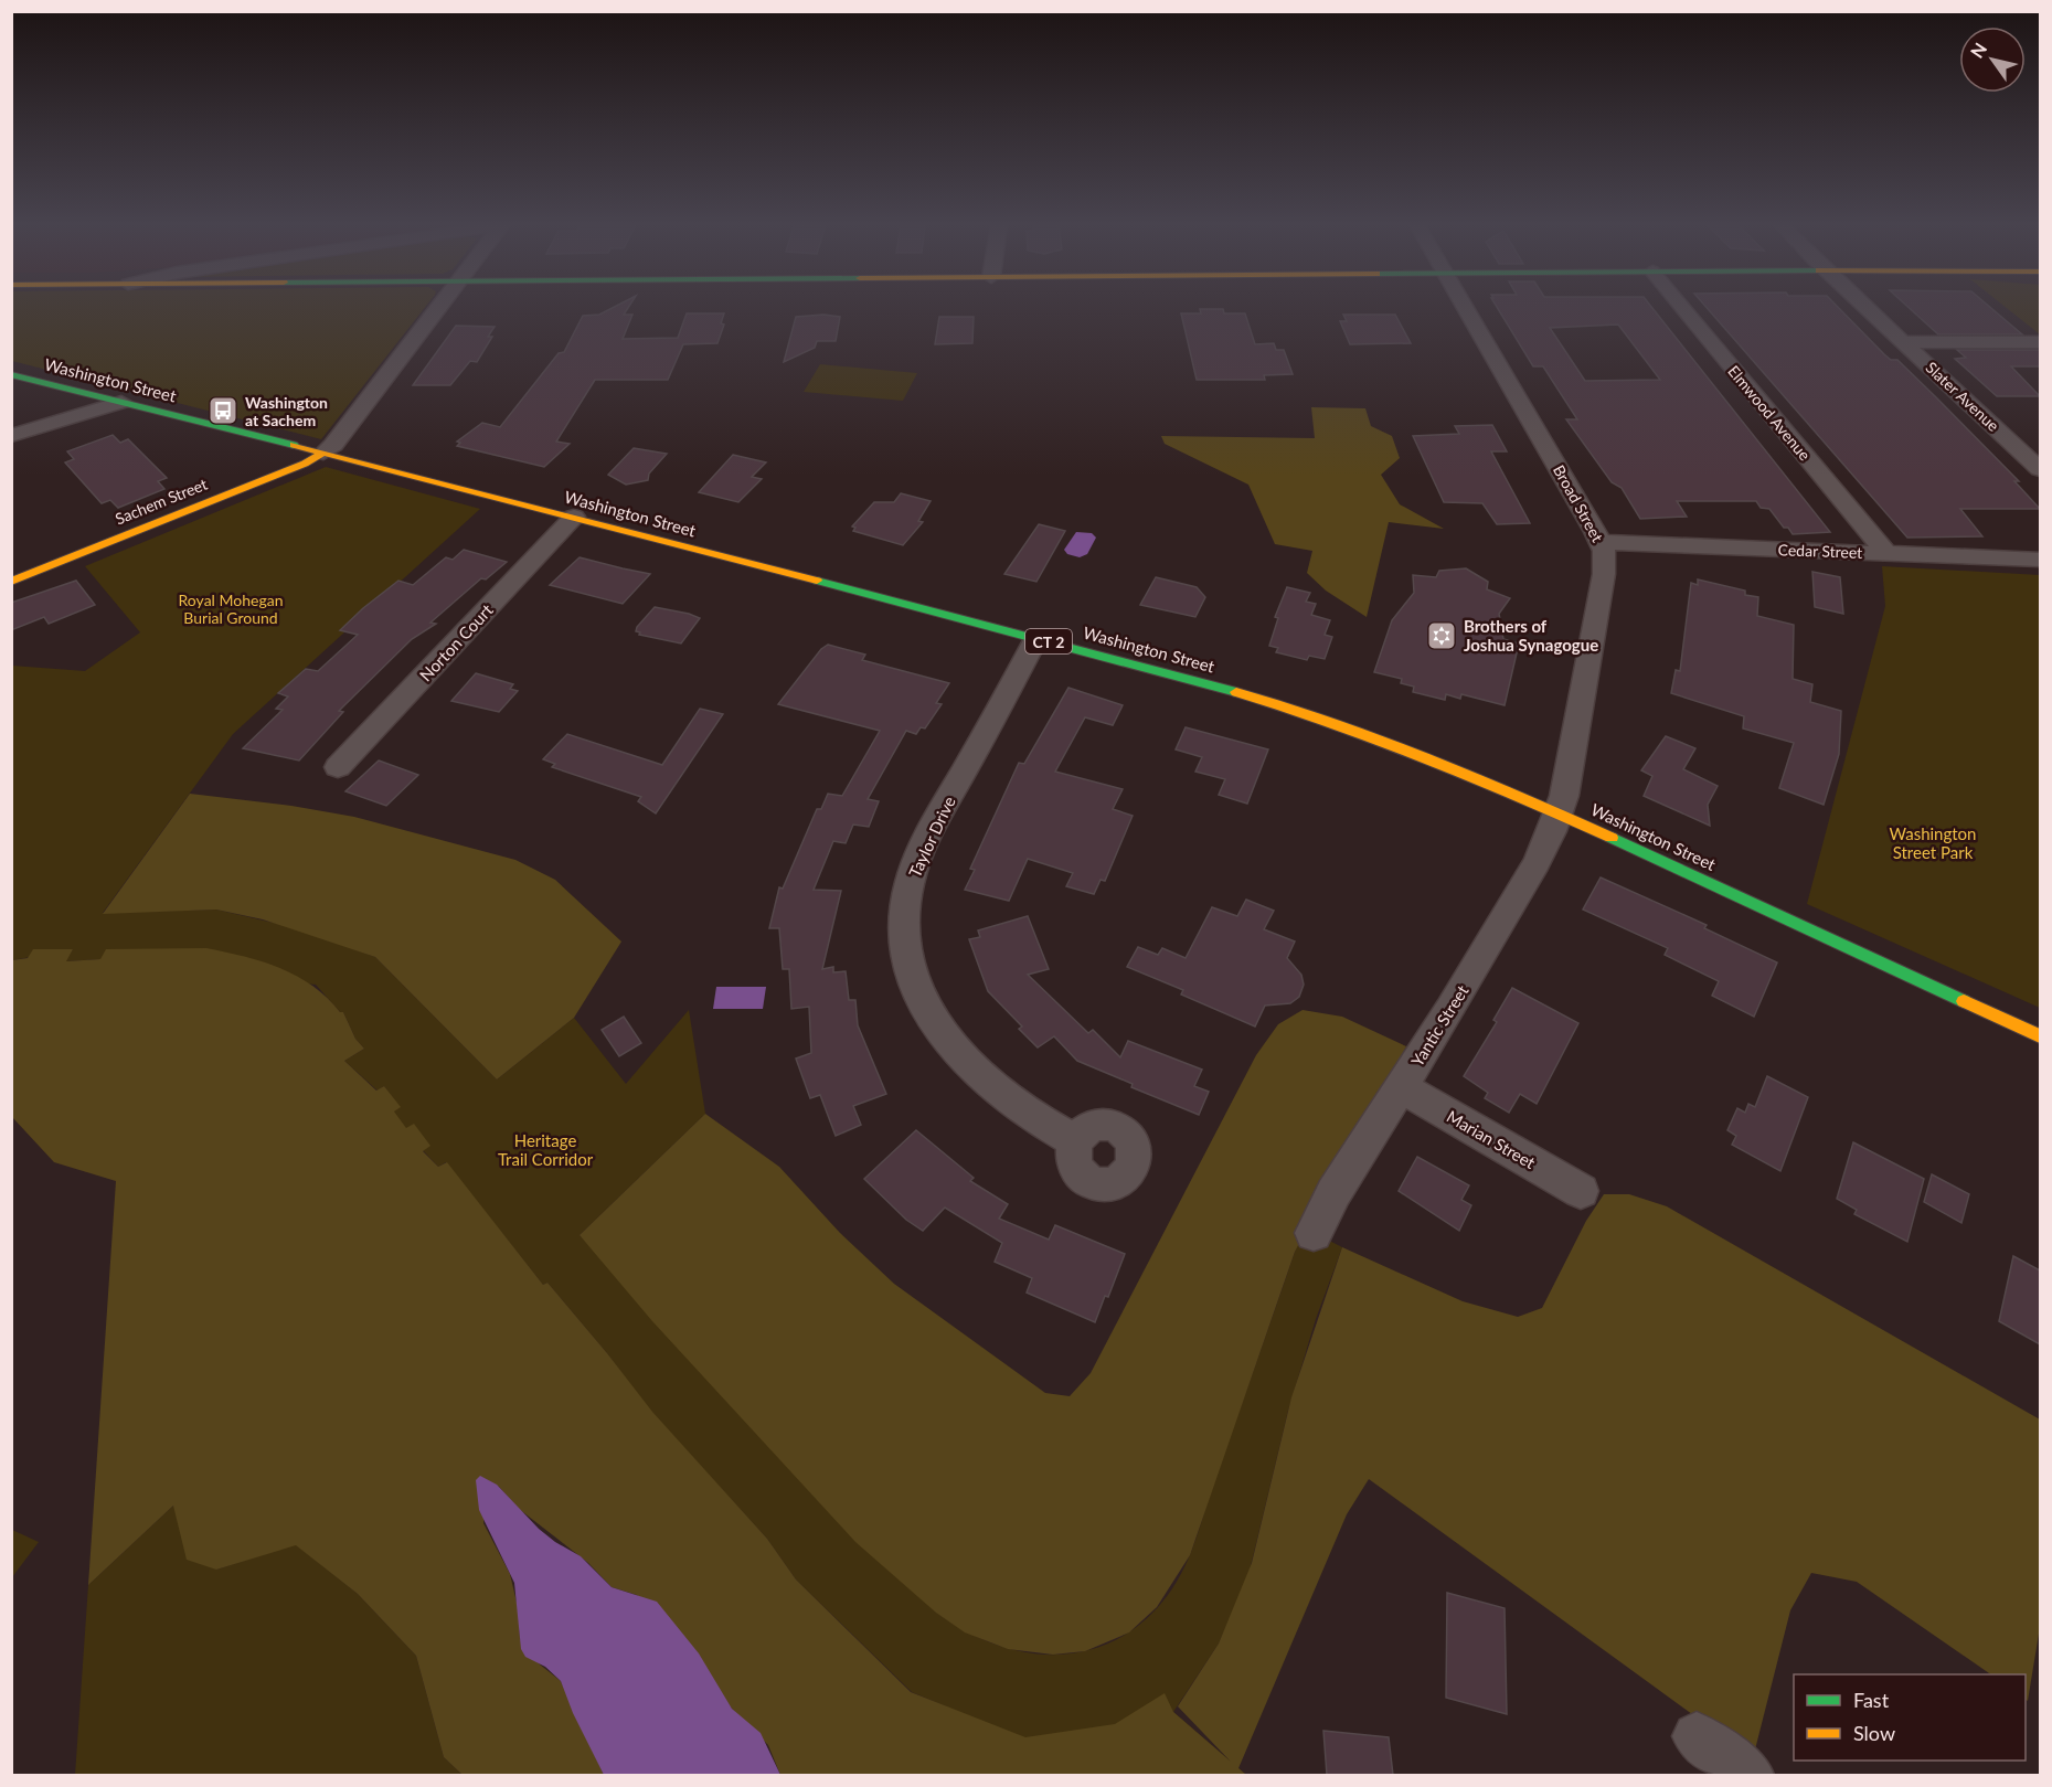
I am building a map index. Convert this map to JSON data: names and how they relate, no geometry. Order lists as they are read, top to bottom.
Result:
{
  "streets": {
    "main road": ["Washington Street", "Sachem Street", "CT 2"],
    "street": [
      "Slater Avenue",
      "Elmwood Avenue",
      "Broad Street",
      "Cedar Street",
      "Norton Court",
      "Taylor Drive",
      "Yantic Street",
      "Marian Street"
    ]
  },
  "crossings": [
    ["Washington Street", "Sachem Street"],
    ["Washington Street", "Broad Street"],
    ["Washington Street", "Norton Court"],
    ["Washington Street", "Taylor Drive"],
    ["Washington Street", "Yantic Street"],
    ["Elmwood Avenue", "Cedar Street"],
    ["Broad Street", "Cedar Street"],
    ["Broad Street", "Yantic Street"],
    ["Yantic Street", "Marian Street"]
  ],
  "parks": ["Royal Mohegan Burial Ground", "Washington Street Park", "Heritage Trail Corridor"],
  "places": {
    "bus stop": ["Washington at Sachem"],
    "synagogue": ["Brothers of Joshua Synagogue"]
  },
  "legend": ["Fast", "Slow"],
  "north": "top left"
}
